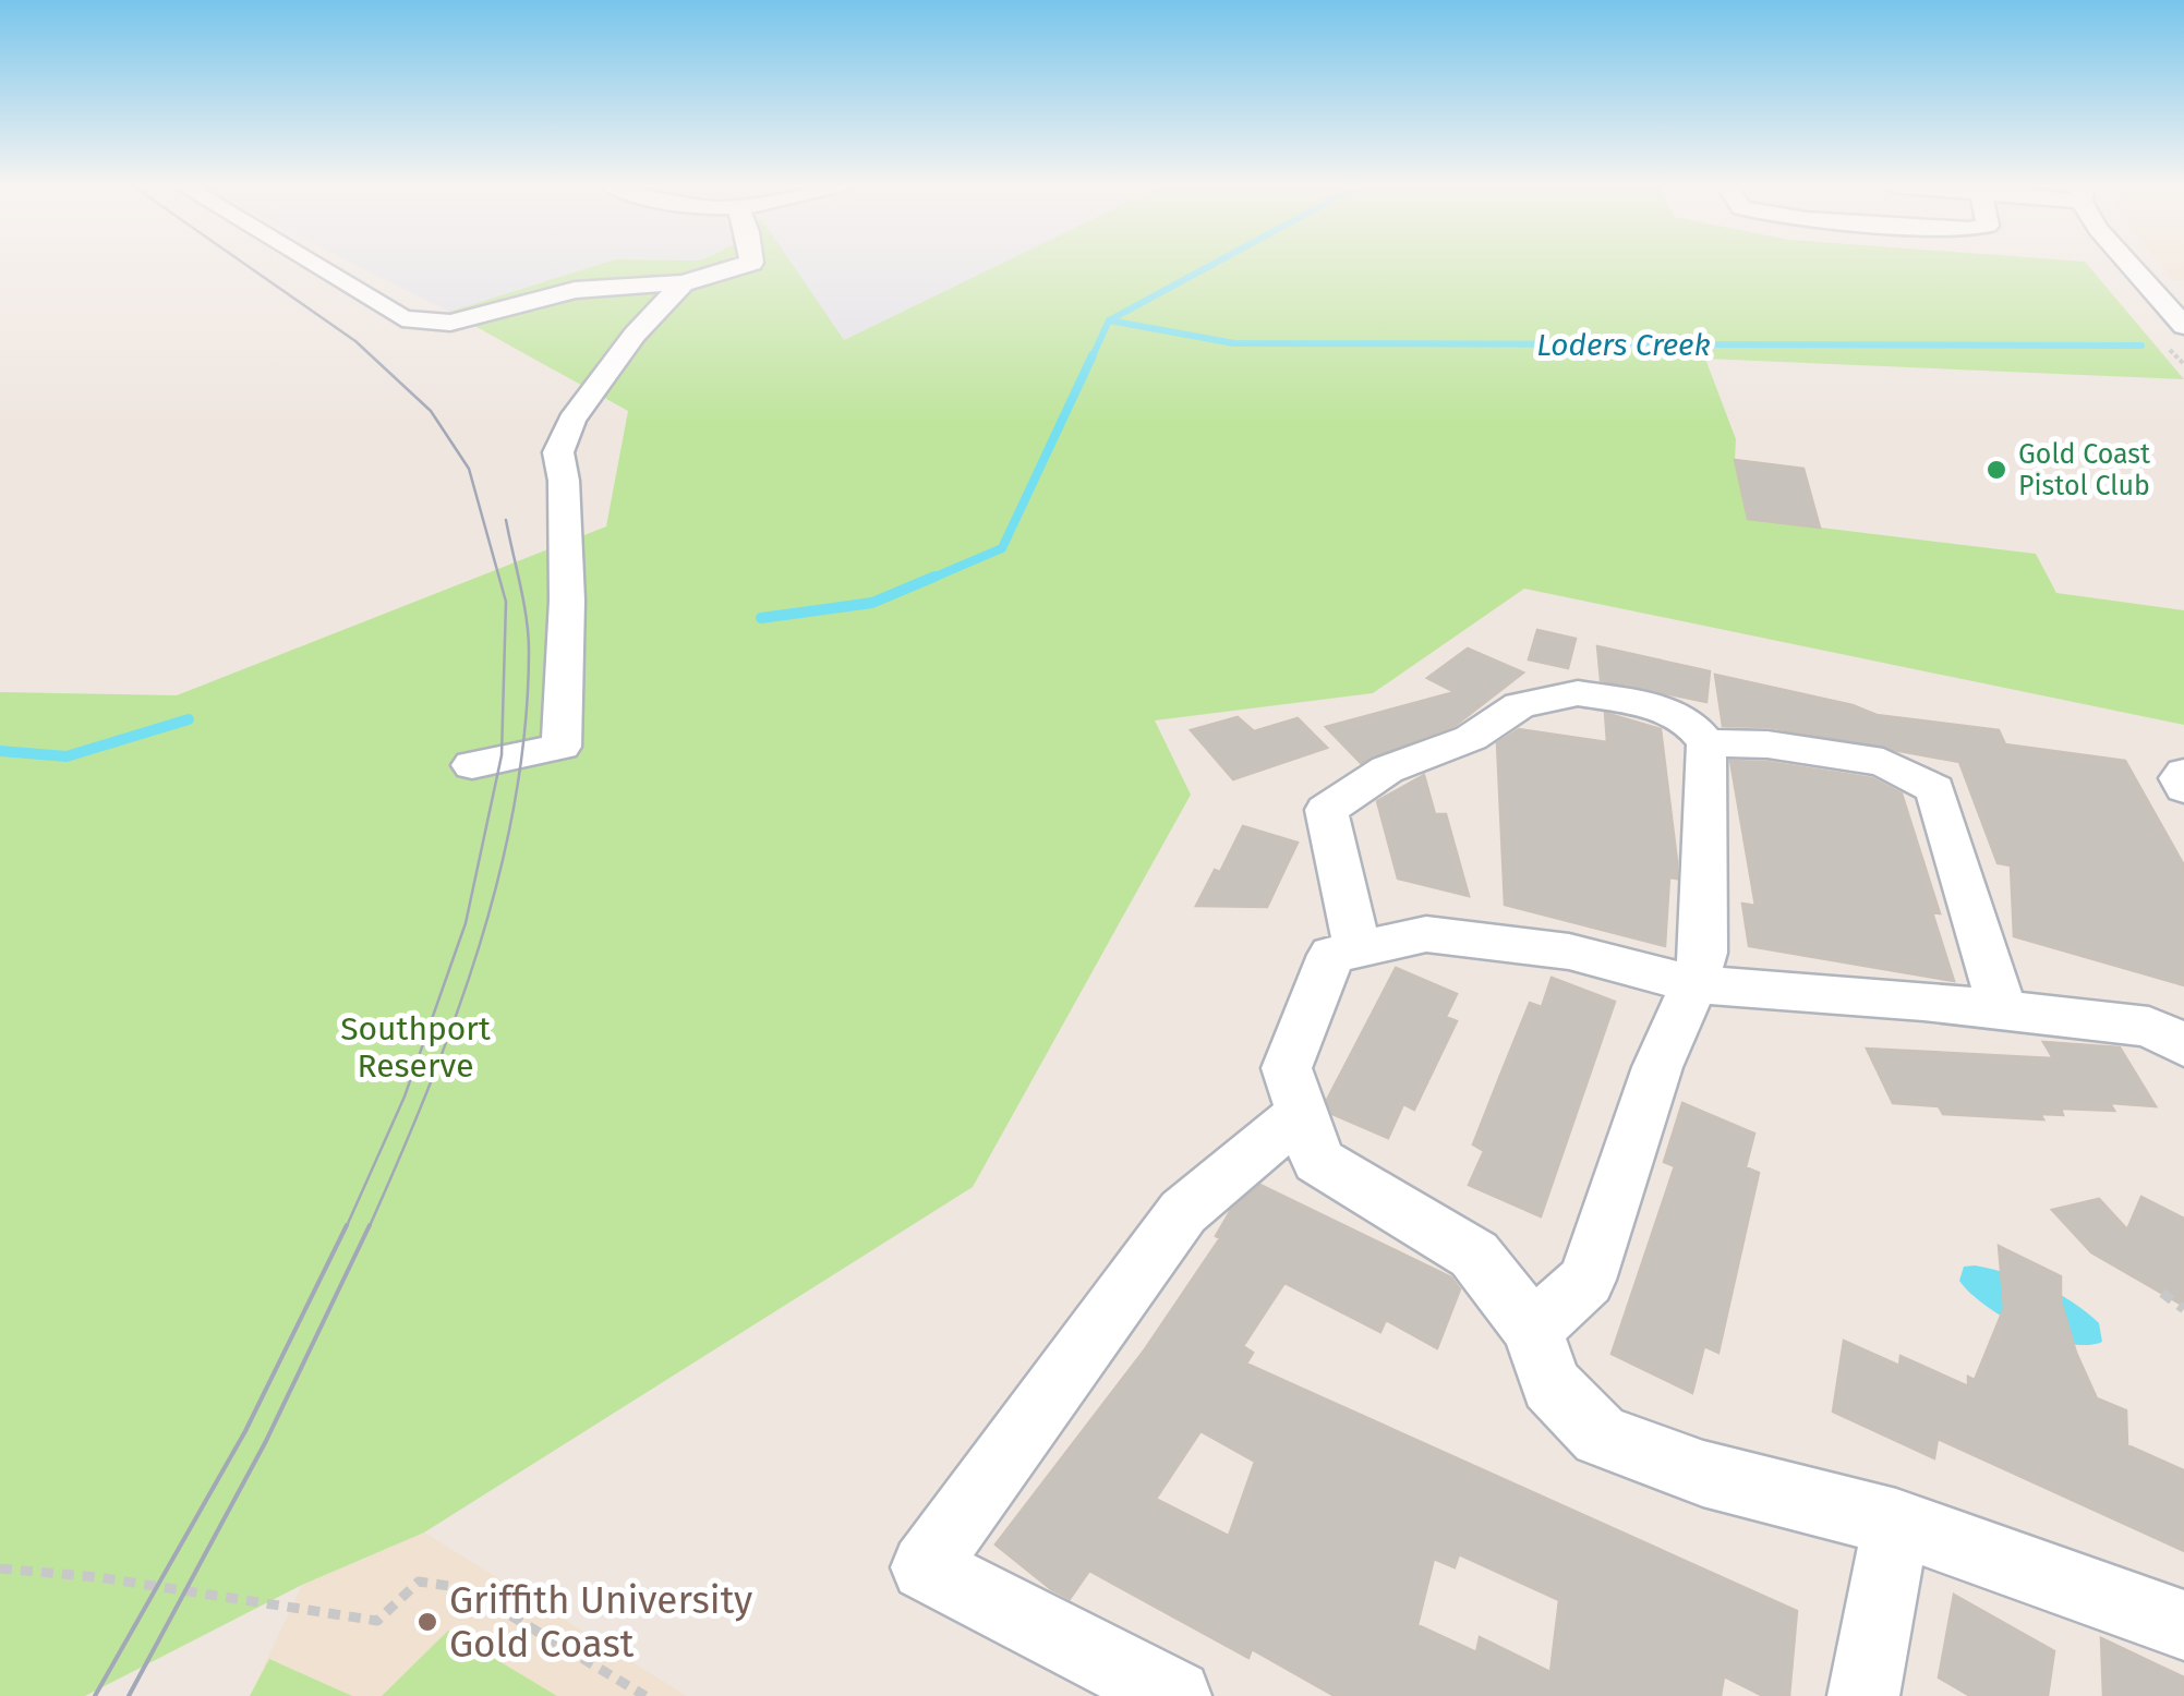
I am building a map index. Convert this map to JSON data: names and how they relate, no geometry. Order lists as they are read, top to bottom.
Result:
{
  "water": ["Loders Creek"],
  "parks": ["Southport Reserve"],
  "places": ["Gold Coast Pistol Club", "Griffith University Gold Coast"]
}
